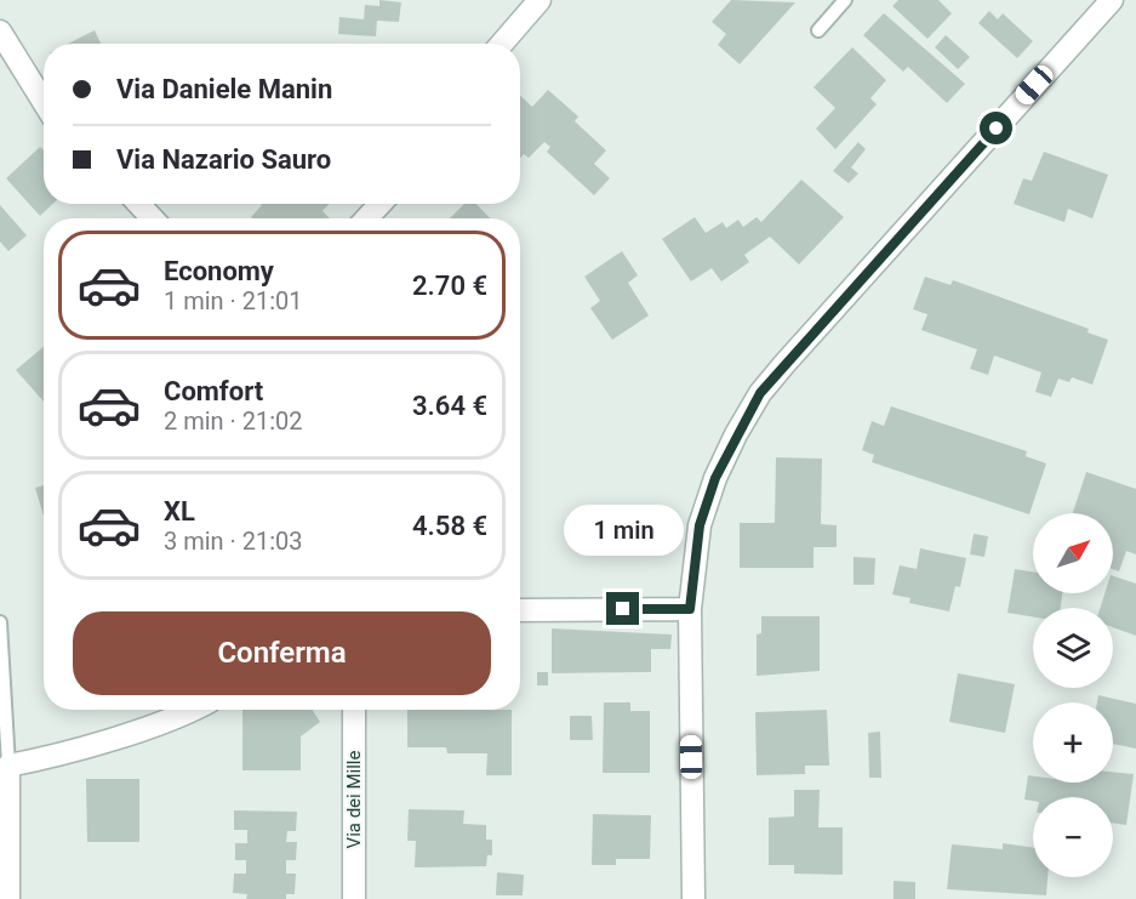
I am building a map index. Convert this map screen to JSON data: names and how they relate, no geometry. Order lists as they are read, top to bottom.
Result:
{
  "streets": {
    "street": ["Via dei Mille"]
  },
  "north": "top right",
  "page": {
    "banner": ["Via Daniele Manin", "Via Nazario Sauro"],
    "list": [
      {
        "name": "Economy",
        "note": "1 min · 21:01",
        "value": "2.70 €"
      },
      {
        "name": "Comfort",
        "note": "2 min · 21:02",
        "value": "3.64 €"
      },
      {
        "name": "XL",
        "note": "3 min · 21:03",
        "value": "4.58 €"
      }
    ],
    "bubble": "1 min",
    "map_buttons": ["+", "−"],
    "buttons": "Conferma"
  }
}
